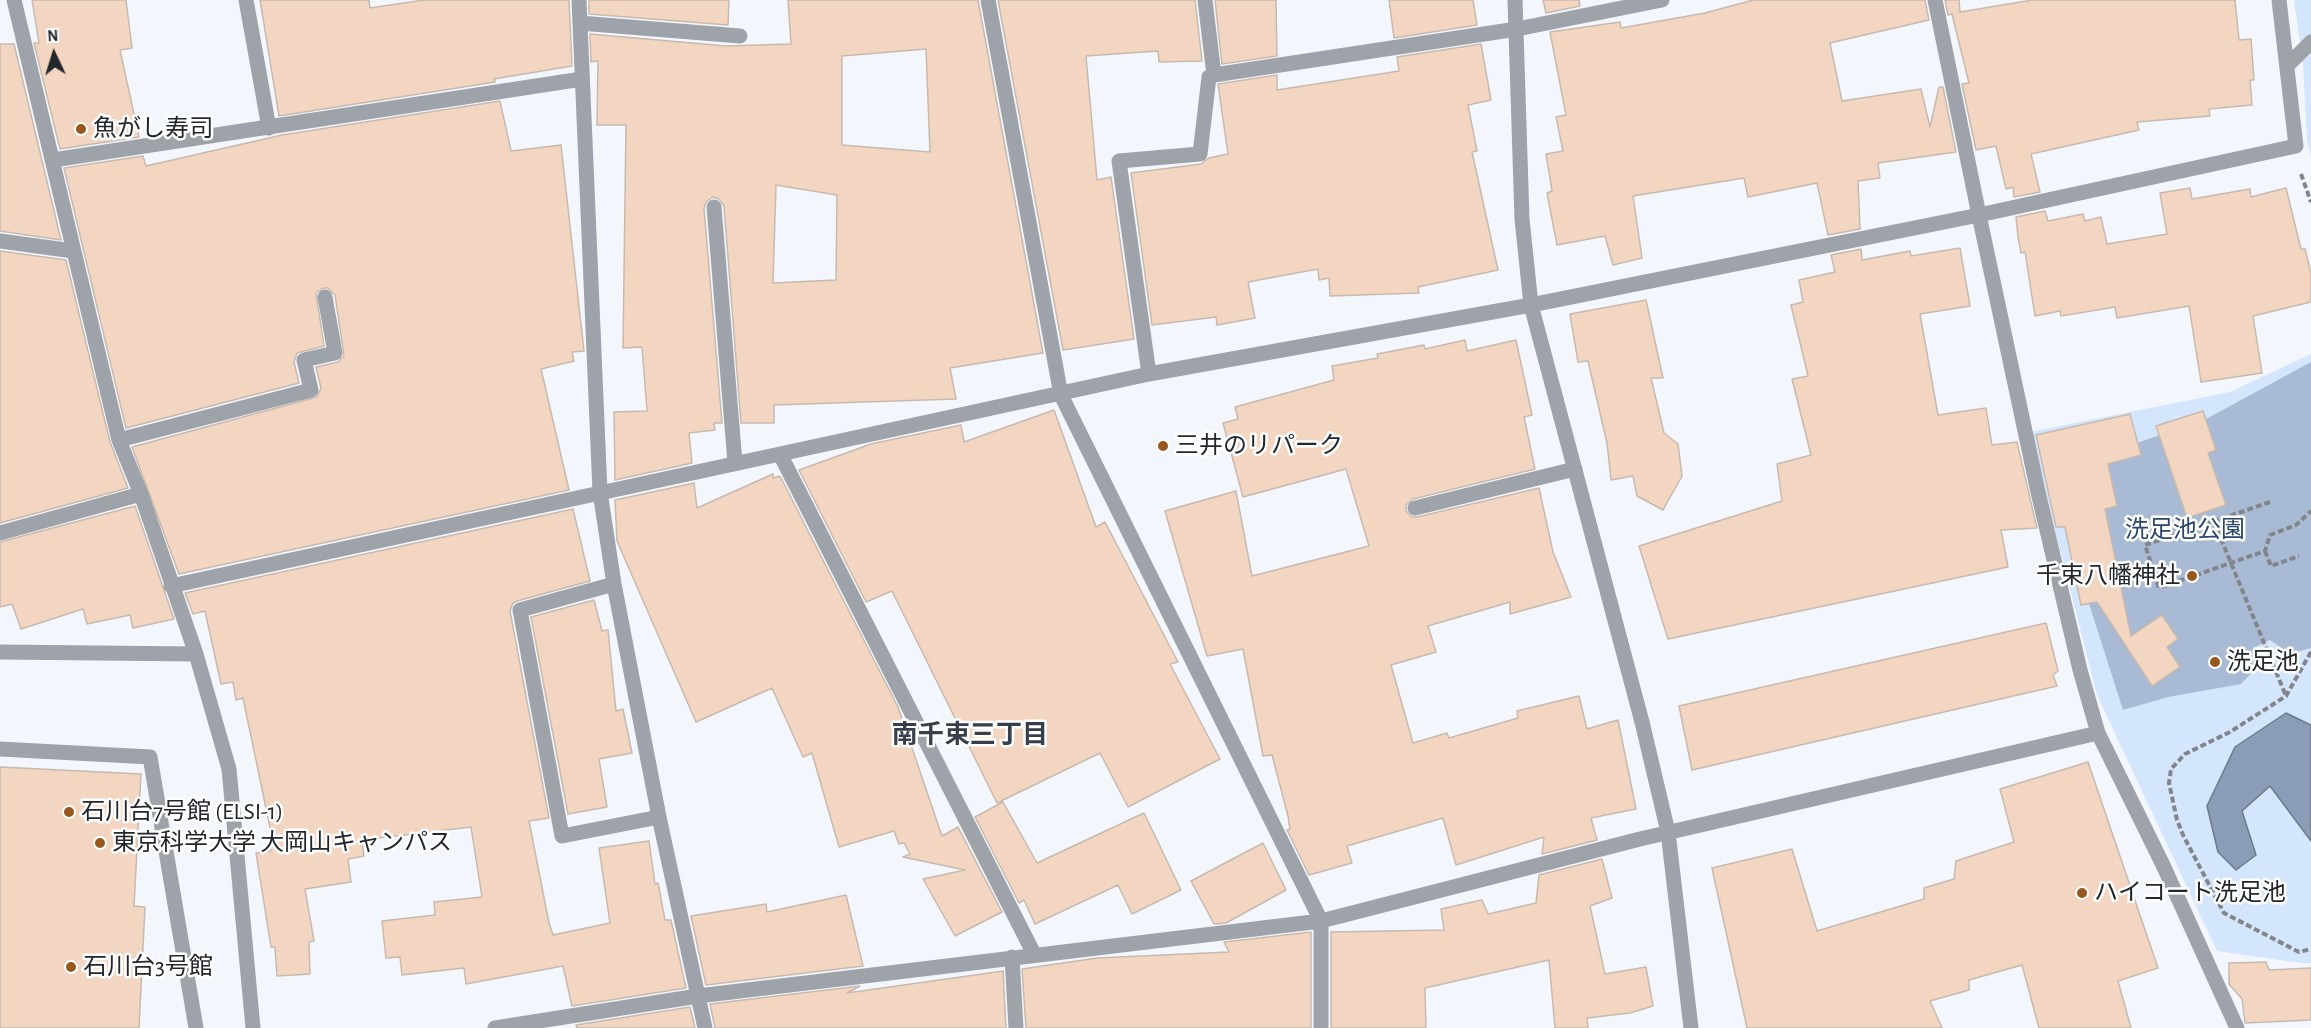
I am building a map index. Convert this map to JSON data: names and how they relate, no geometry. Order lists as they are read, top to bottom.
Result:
{
  "districts": ["南千束三丁目"],
  "parks": ["洗足池公園"],
  "places": [
    "魚がし寿司",
    "三井のリパーク",
    "千束八幡神社",
    "洗足池",
    "石川台7号館 (ELSI-1)",
    "東京科学大学 大岡山キャンパス",
    "ハイコート洗足池",
    "石川台3号館"
  ],
  "north": "top"
}
